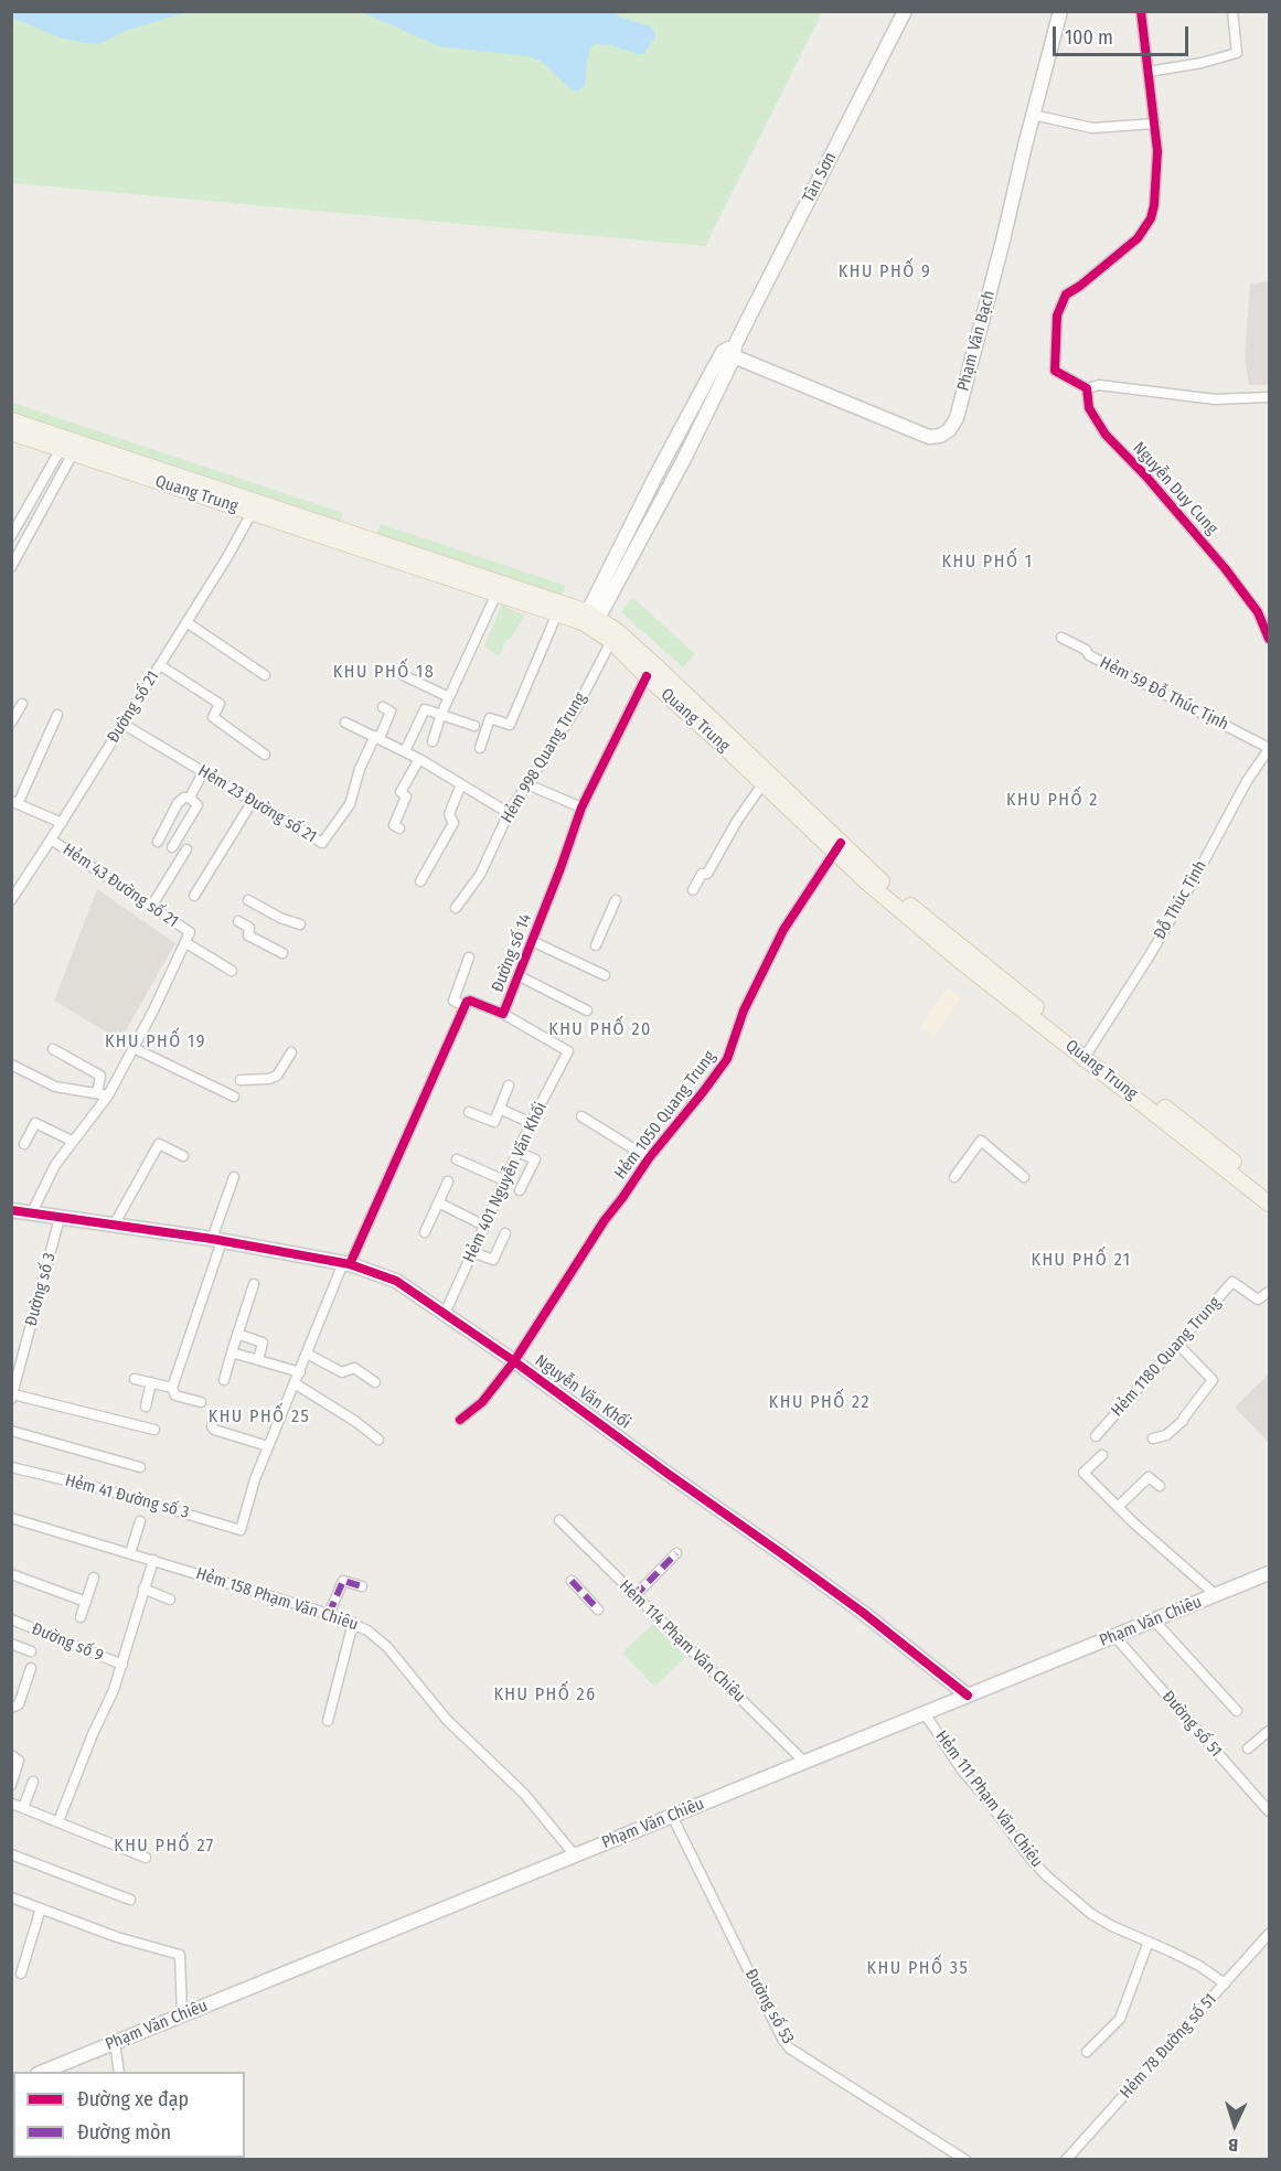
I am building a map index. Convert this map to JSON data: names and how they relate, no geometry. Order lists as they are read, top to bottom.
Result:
{
  "streets": {
    "main road": ["Quang Trung"],
    "street": [
      "Tân Sơn",
      "Phạm Văn Bạch",
      "Nguyễn Duy Cung",
      "Hẻm 59 Đỗ Thúc Tịnh",
      "Đường số 21",
      "Hẻm 998 Quang Trung",
      "Hẻm 23 Đường số 21",
      "Hẻm 43 Đường số 21",
      "Đỗ Thúc Tịnh",
      "Đường số 14",
      "Hẻm 1050 Quang Trung",
      "Hẻm 401 Nguyễn Văn Khối",
      "Đường số 3",
      "Hẻm 1180 Quang Trung",
      "Nguyễn Văn Khối",
      "Hẻm 41 Đường số 3",
      "Hẻm 158 Phạm Văn Chiêu",
      "Phạm Văn Chiêu",
      "Hẻm 114 Phạm Văn Chiêu",
      "Đường số 9",
      "Đường số 51",
      "Hẻm 111 Phạm Văn Chiêu",
      "Đường số 53",
      "Hẻm 78 Đường số 51"
    ]
  },
  "crossings": [
    ["Tân Sơn", "Phạm Văn Bạch"],
    ["Tân Sơn", "Quang Trung"],
    ["Quang Trung", "Đường số 21"],
    ["Quang Trung", "Hẻm 998 Quang Trung"],
    ["Quang Trung", "Đỗ Thúc Tịnh"],
    ["Quang Trung", "Đường số 14"],
    ["Quang Trung", "Hẻm 1050 Quang Trung"],
    ["Hẻm 59 Đỗ Thúc Tịnh", "Đỗ Thúc Tịnh"],
    ["Đường số 21", "Hẻm 23 Đường số 21"],
    ["Đường số 21", "Hẻm 43 Đường số 21"],
    ["Đường số 14", "Hẻm 401 Nguyễn Văn Khối"],
    ["Hẻm 1050 Quang Trung", "Nguyễn Văn Khối"],
    ["Hẻm 401 Nguyễn Văn Khối", "Nguyễn Văn Khối"],
    ["Đường số 3", "Nguyễn Văn Khối"],
    ["Nguyễn Văn Khối", "Phạm Văn Chiêu"],
    ["Hẻm 158 Phạm Văn Chiêu", "Phạm Văn Chiêu"],
    ["Phạm Văn Chiêu", "Hẻm 114 Phạm Văn Chiêu"],
    ["Phạm Văn Chiêu", "Đường số 51"],
    ["Phạm Văn Chiêu", "Hẻm 111 Phạm Văn Chiêu"],
    ["Phạm Văn Chiêu", "Đường số 53"],
    ["Hẻm 111 Phạm Văn Chiêu", "Hẻm 78 Đường số 51"]
  ],
  "districts": [
    "KHU PHỐ 9",
    "KHU PHỐ 1",
    "KHU PHỐ 18",
    "KHU PHỐ 2",
    "KHU PHỐ 20",
    "KHU PHỐ 19",
    "KHU PHỐ 21",
    "KHU PHỐ 22",
    "KHU PHỐ 25",
    "KHU PHỐ 26",
    "KHU PHỐ 27",
    "KHU PHỐ 35"
  ],
  "legend": ["Đường xe đạp", "Đường mòn"],
  "scale_bar": "100 m",
  "north": "bottom"
}
